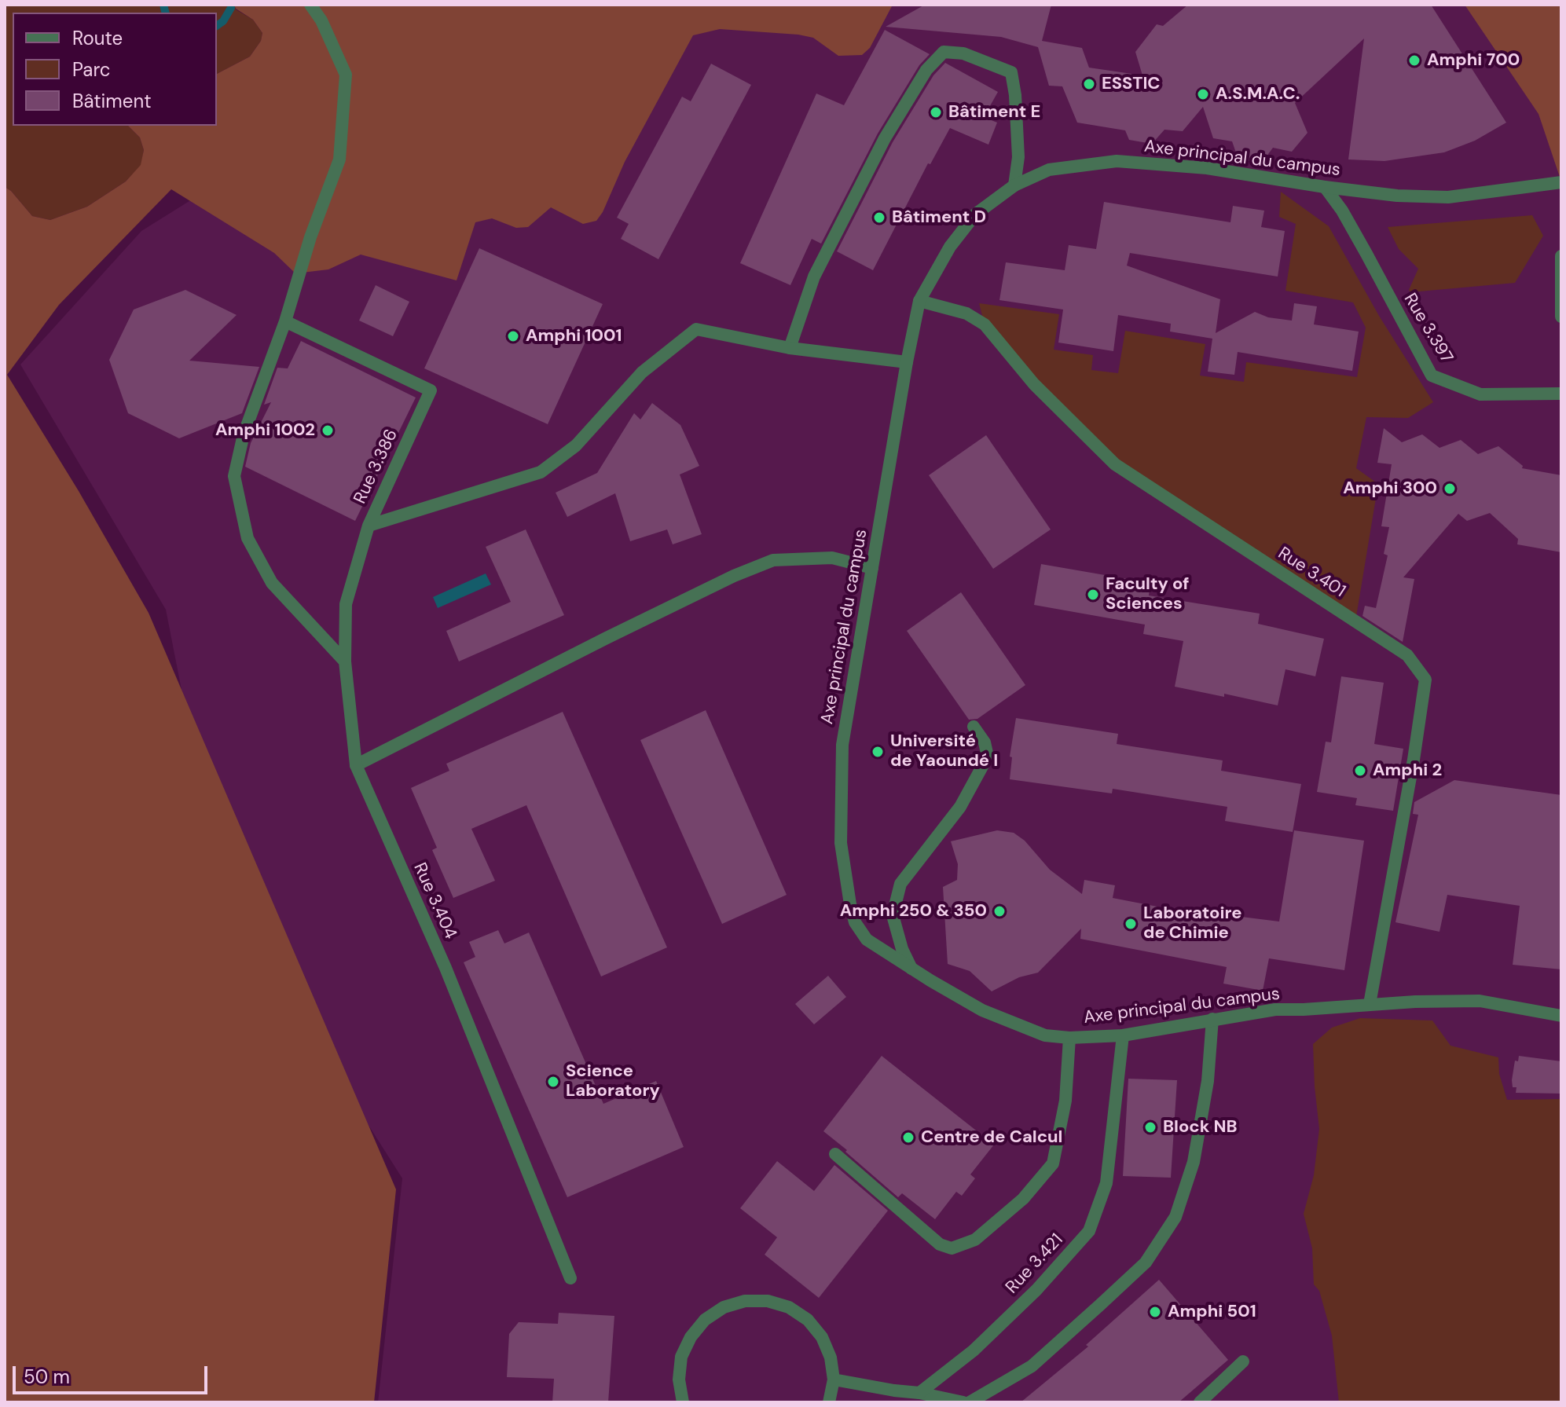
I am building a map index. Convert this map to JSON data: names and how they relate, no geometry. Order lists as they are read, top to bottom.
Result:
{
  "streets": {
    "street": [
      "Axe principal du campus",
      "Rue 3.397",
      "Rue 3.386",
      "Rue 3.401",
      "Rue 3.404",
      "Rue 3.421"
    ]
  },
  "crossings": [
    ["Axe principal du campus", "Rue 3.397"],
    ["Axe principal du campus", "Rue 3.386"],
    ["Axe principal du campus", "Rue 3.401"],
    ["Axe principal du campus", "Rue 3.421"],
    ["Rue 3.386", "Rue 3.404"]
  ],
  "places": [
    "Amphi 700",
    "ESSTIC",
    "A.S.M.A.C.",
    "Bâtiment E",
    "Bâtiment D",
    "Amphi 1001",
    "Amphi 1002",
    "Amphi 300",
    "Faculty of Sciences",
    "Université de Yaoundé I",
    "Amphi 2",
    "Amphi 250 & 350",
    "Laboratoire de Chimie",
    "Science Laboratory",
    "Block NB",
    "Centre de Calcul",
    "Amphi 501"
  ],
  "legend": ["Route", "Parc", "Bâtiment"],
  "scale_bar": "50 m"
}
